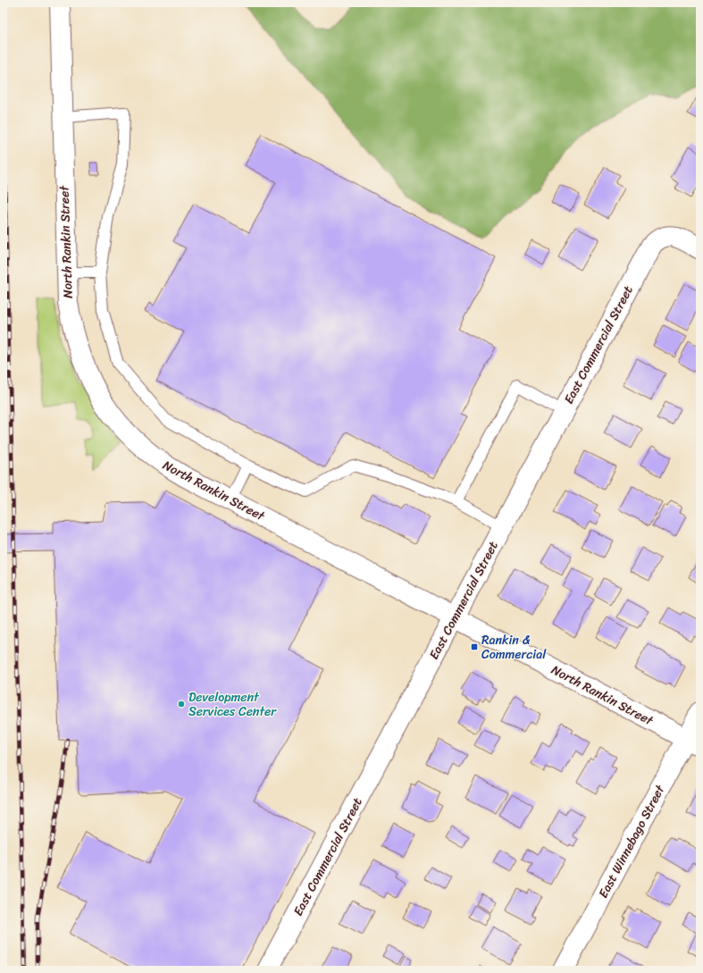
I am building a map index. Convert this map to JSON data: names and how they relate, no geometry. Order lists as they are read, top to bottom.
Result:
{
  "streets": {
    "street": ["North Rankin Street", "East Commercial Street", "East Winnebago Street"]
  },
  "crossings": [
    ["North Rankin Street", "East Commercial Street"],
    ["North Rankin Street", "East Winnebago Street"]
  ],
  "places": {
    "transit": ["Rankin & Commercial"],
    "other": ["Development Services Center"]
  }
}
